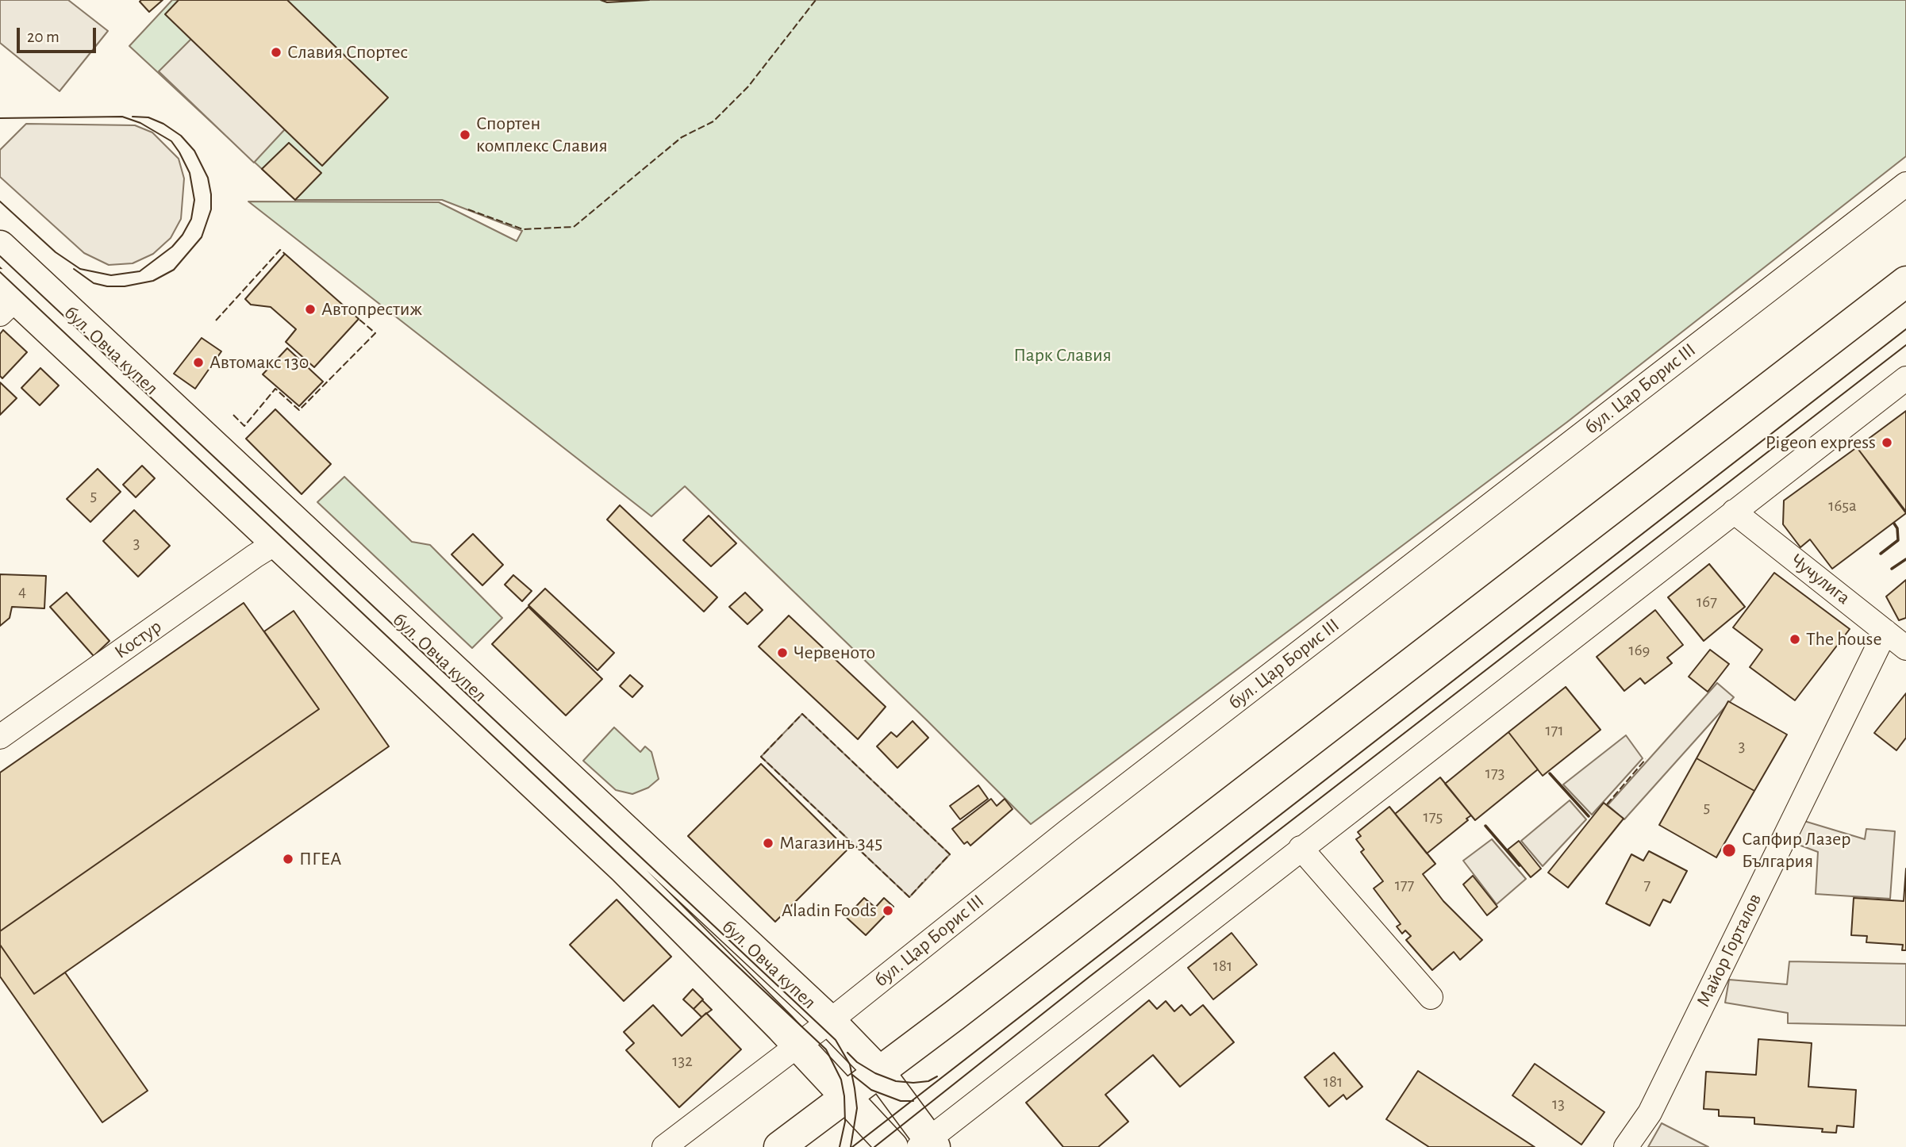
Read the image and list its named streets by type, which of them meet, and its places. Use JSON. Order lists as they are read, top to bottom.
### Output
{
  "streets": {
    "main road": ["бул. Овча купел"],
    "street": [
      "бул. Цар Борис III",
      "Чучулига",
      "Костур",
      "Майор Горталов"
    ]
  },
  "crossings": [
    ["бул. Овча купел", "бул. Цар Борис III"],
    ["бул. Овча купел", "Костур"],
    ["Чучулига", "Майор Горталов"]
  ],
  "parks": ["Парк Славия"],
  "places": [
    "Славия Спортес",
    "Спортен комплекс Славия",
    "Автопрестиж",
    "Автомакс 130",
    "Pigeon express",
    "The house",
    "Червеното",
    "Магазинъ 345",
    "Сапфир Лазер България",
    "ПГЕА",
    "Aladin Foods"
  ],
  "house_numbers": [
    "5",
    "165a",
    "3",
    "4",
    "167",
    "169",
    "171",
    "3",
    "173",
    "5",
    "175",
    "177",
    "7",
    "181",
    "132",
    "181",
    "13"
  ],
  "scale_bar": "20 m"
}
